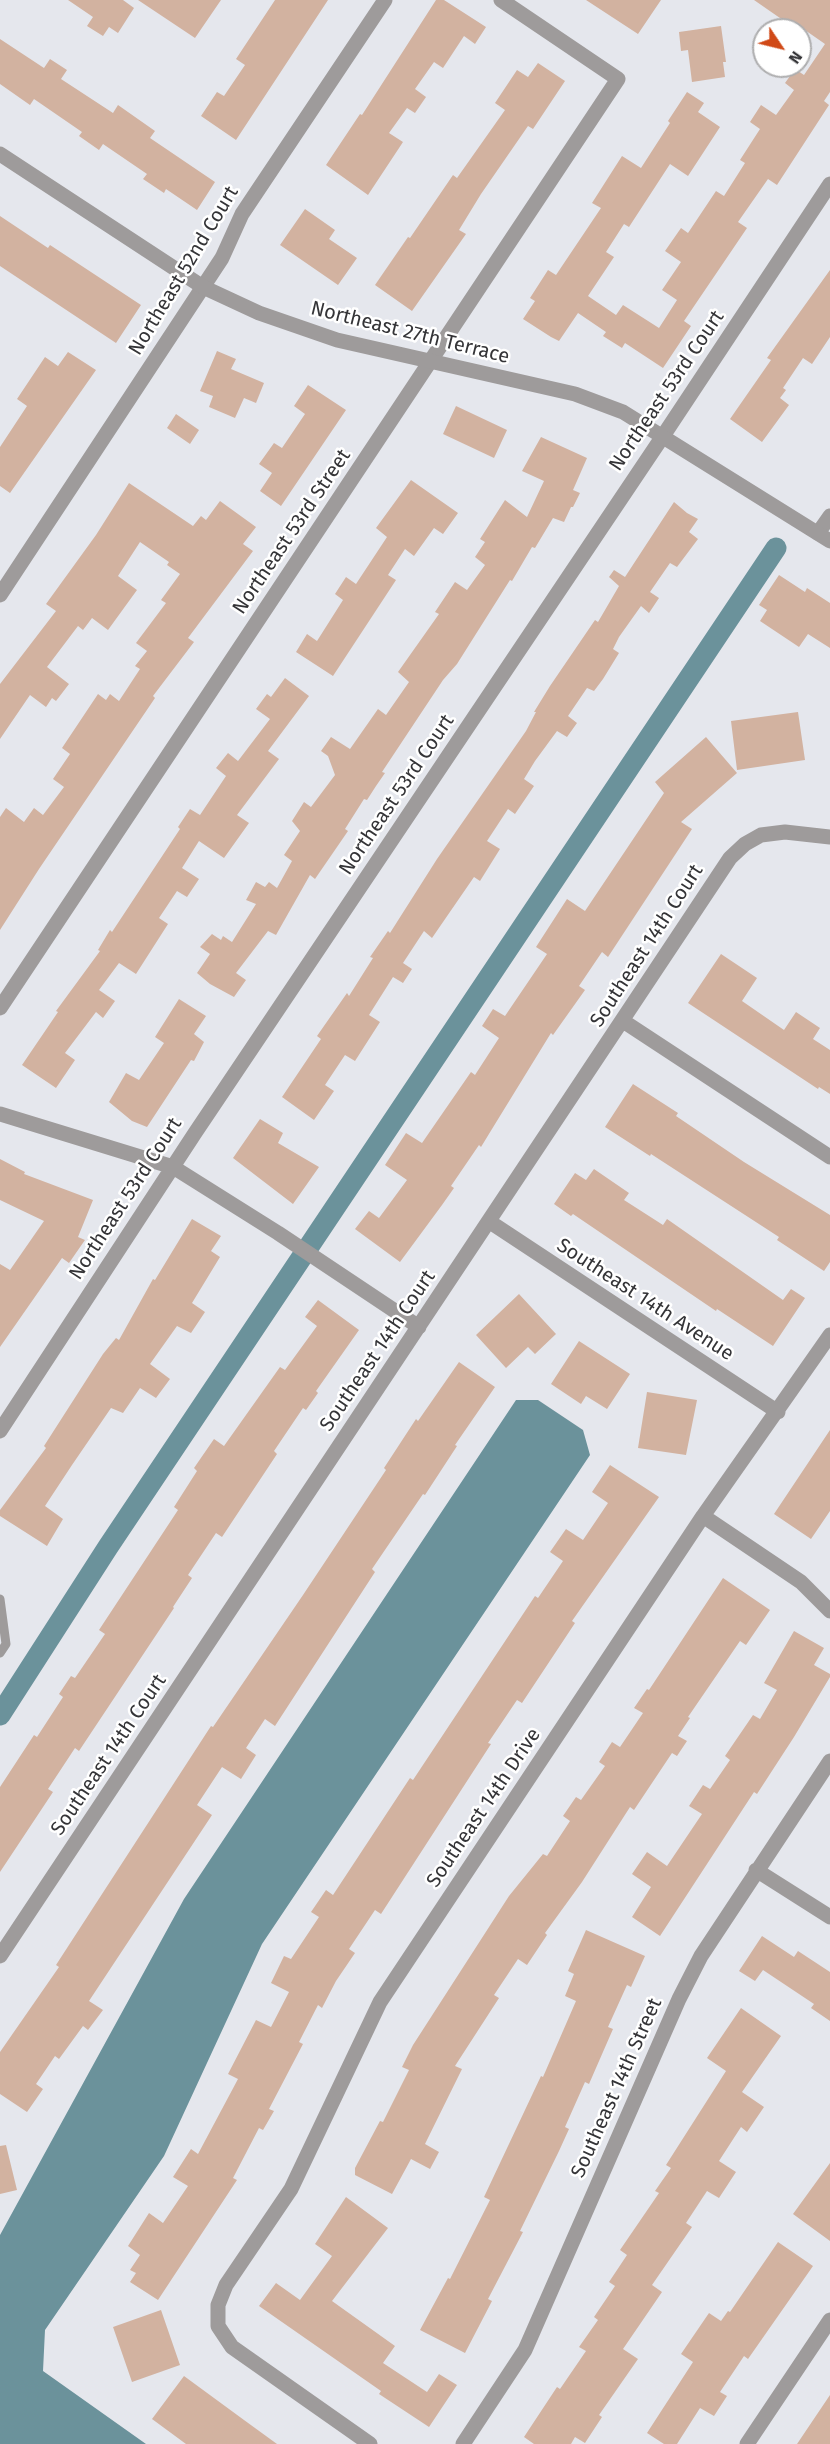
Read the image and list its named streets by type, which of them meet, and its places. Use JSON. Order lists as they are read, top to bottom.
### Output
{
  "streets": {
    "street": [
      "Northeast 52nd Court",
      "Northeast 27th Terrace",
      "Northeast 53rd Court",
      "Northeast 53rd Street",
      "Southeast 14th Court",
      "Southeast 14th Avenue",
      "Southeast 14th Drive",
      "Southeast 14th Street"
    ]
  },
  "crossings": [
    ["Northeast 52nd Court", "Northeast 27th Terrace"],
    ["Northeast 27th Terrace", "Northeast 53rd Court"],
    ["Northeast 27th Terrace", "Northeast 53rd Street"],
    ["Southeast 14th Court", "Southeast 14th Avenue"],
    ["Southeast 14th Avenue", "Southeast 14th Drive"]
  ],
  "north": "bottom right"
}
